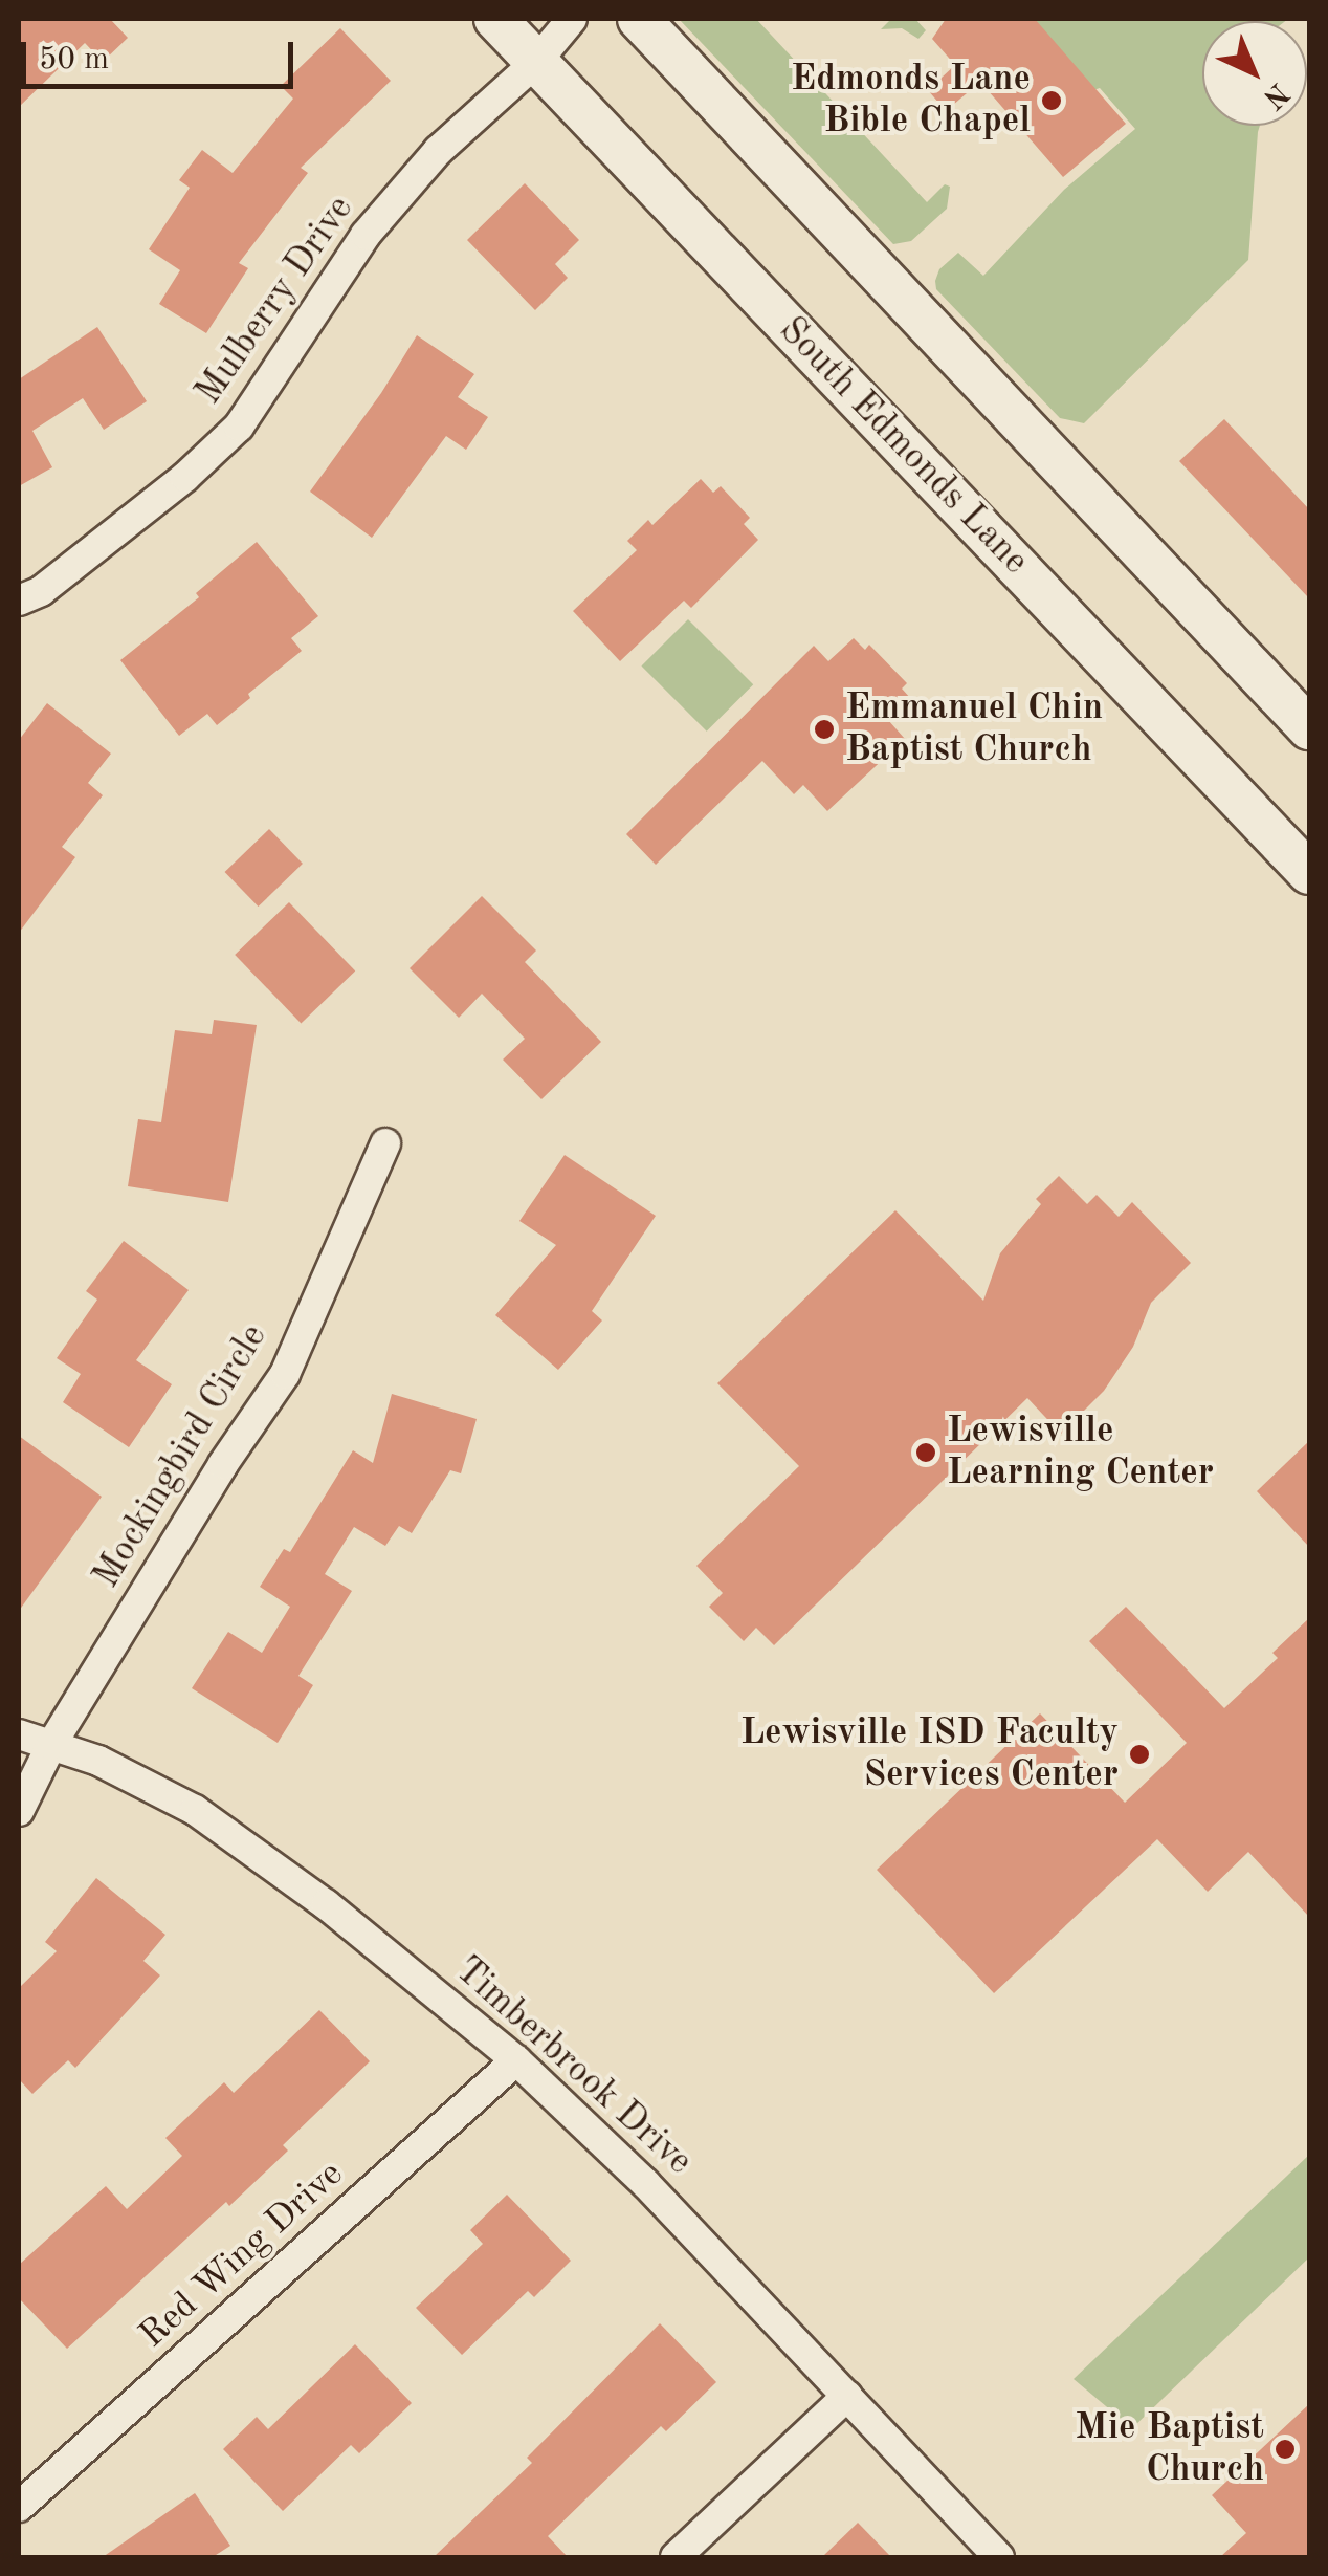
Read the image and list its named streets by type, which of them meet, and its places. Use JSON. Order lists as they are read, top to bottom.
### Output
{
  "streets": {
    "main road": ["South Edmonds Lane"],
    "street": [
      "Mulberry Drive",
      "Mockingbird Circle",
      "Timberbrook Drive",
      "Red Wing Drive"
    ]
  },
  "crossings": [
    ["Mulberry Drive", "South Edmonds Lane"],
    ["Mockingbird Circle", "Timberbrook Drive"],
    ["Timberbrook Drive", "Red Wing Drive"]
  ],
  "places": [
    "Edmonds Lane Bible Chapel",
    "Emmanuel Chin Baptist Church",
    "Lewisville Learning Center",
    "Lewisville ISD Faculty Services Center",
    "Mie Baptist Church"
  ],
  "scale_bar": "50 m",
  "north": "bottom right"
}
